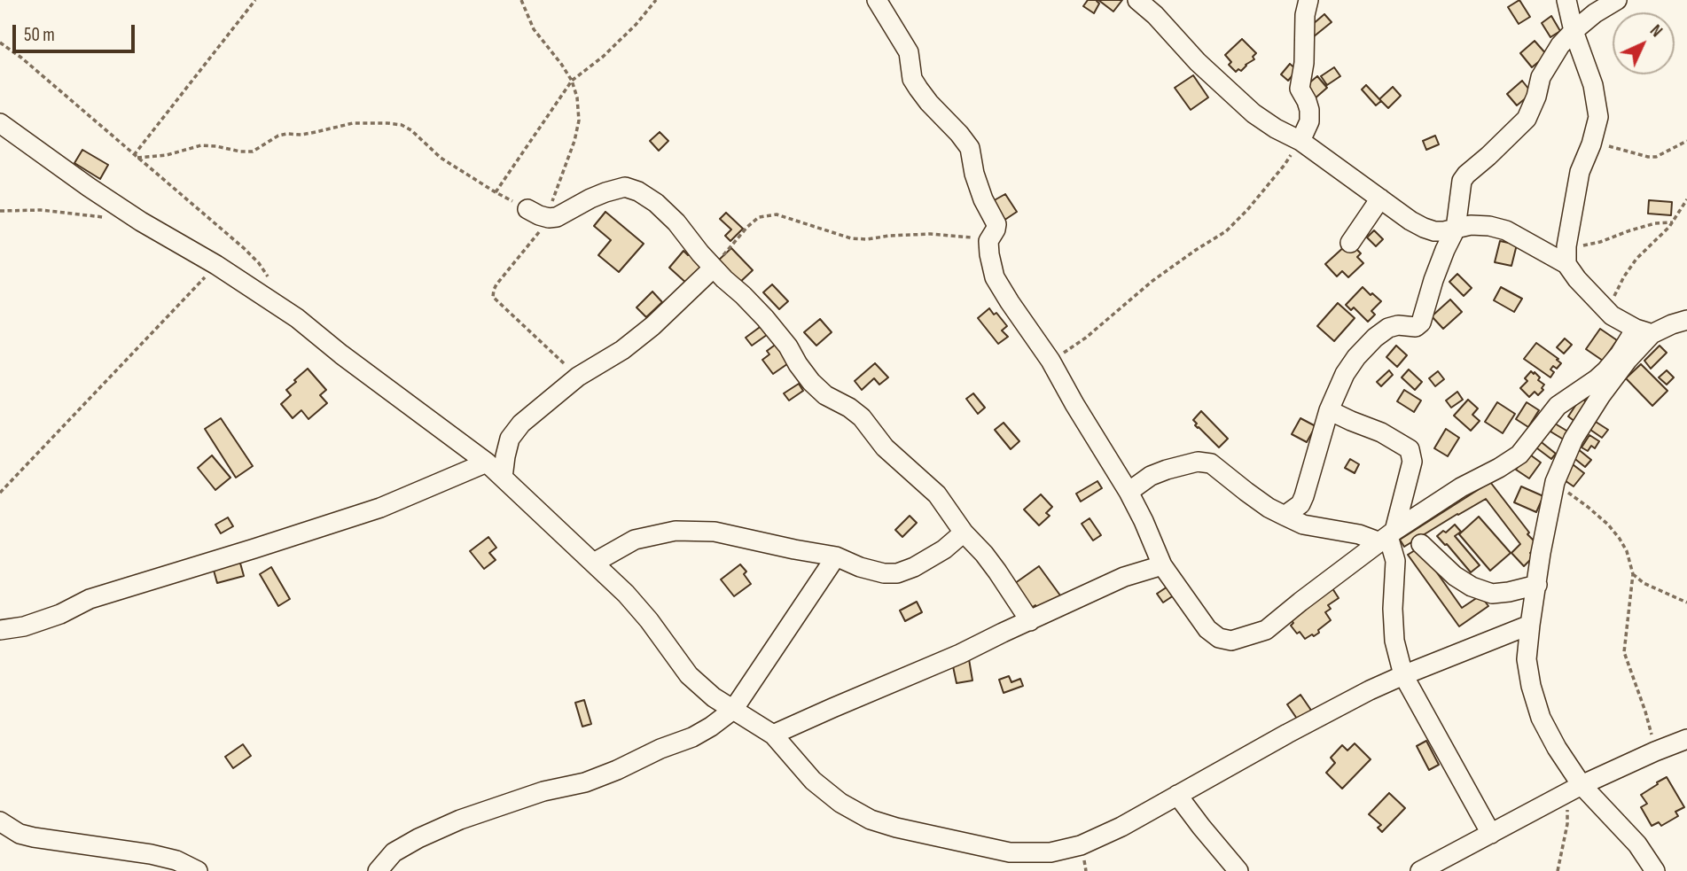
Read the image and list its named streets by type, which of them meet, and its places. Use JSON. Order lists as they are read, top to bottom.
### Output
{
  "scale_bar": "50 m",
  "north": "top right"
}
